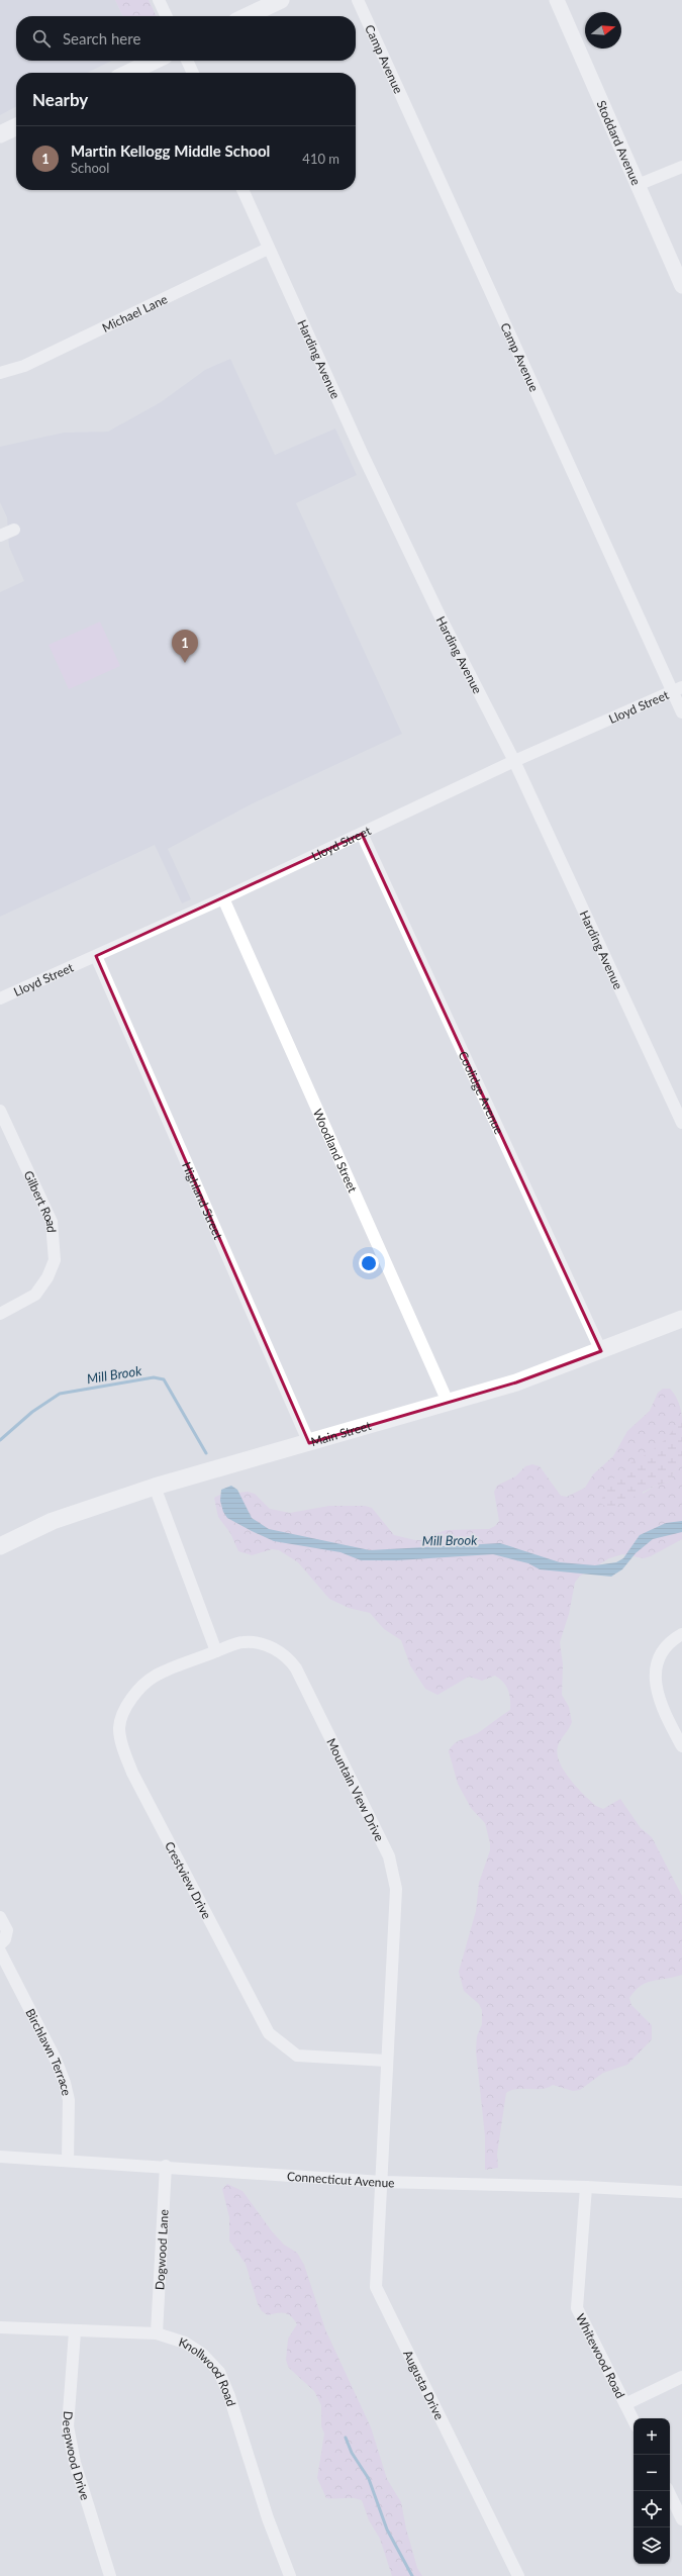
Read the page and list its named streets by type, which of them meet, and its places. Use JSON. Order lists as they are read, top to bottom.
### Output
{
  "streets": {
    "main road": ["Main Street"],
    "street": [
      "Camp Avenue",
      "Stoddard Avenue",
      "Michael Lane",
      "Harding Avenue",
      "Lloyd Street",
      "Coolidge Avenue",
      "Woodland Street",
      "Highland Street",
      "Gilbert Road",
      "Mountain View Drive",
      "Crestview Drive",
      "Birchlawn Terrace",
      "Connecticut Avenue",
      "Dogwood Lane",
      "Whitewood Road",
      "Knollwood Road",
      "Augusta Drive",
      "Deepwood Drive"
    ]
  },
  "crossings": [
    ["Camp Avenue", "Lloyd Street"],
    ["Michael Lane", "Harding Avenue"],
    ["Harding Avenue", "Lloyd Street"],
    ["Lloyd Street", "Coolidge Avenue"],
    ["Lloyd Street", "Woodland Street"],
    ["Lloyd Street", "Highland Street"],
    ["Coolidge Avenue", "Main Street"],
    ["Woodland Street", "Main Street"],
    ["Highland Street", "Main Street"],
    ["Mountain View Drive", "Crestview Drive"],
    ["Mountain View Drive", "Connecticut Avenue"],
    ["Mountain View Drive", "Augusta Drive"],
    ["Birchlawn Terrace", "Connecticut Avenue"],
    ["Connecticut Avenue", "Dogwood Lane"],
    ["Connecticut Avenue", "Whitewood Road"],
    ["Connecticut Avenue", "Augusta Drive"],
    ["Dogwood Lane", "Knollwood Road"],
    ["Knollwood Road", "Deepwood Drive"]
  ],
  "water": ["Mill Brook"],
  "north": "right",
  "page": {
    "search": "Search here",
    "heading": "Nearby",
    "list": [
      {
        "mark": "1",
        "name": "Martin Kellogg Middle School",
        "note": "School",
        "value": "410 m"
      }
    ],
    "pins": "1",
    "map_buttons": ["+", "−"]
  }
}
